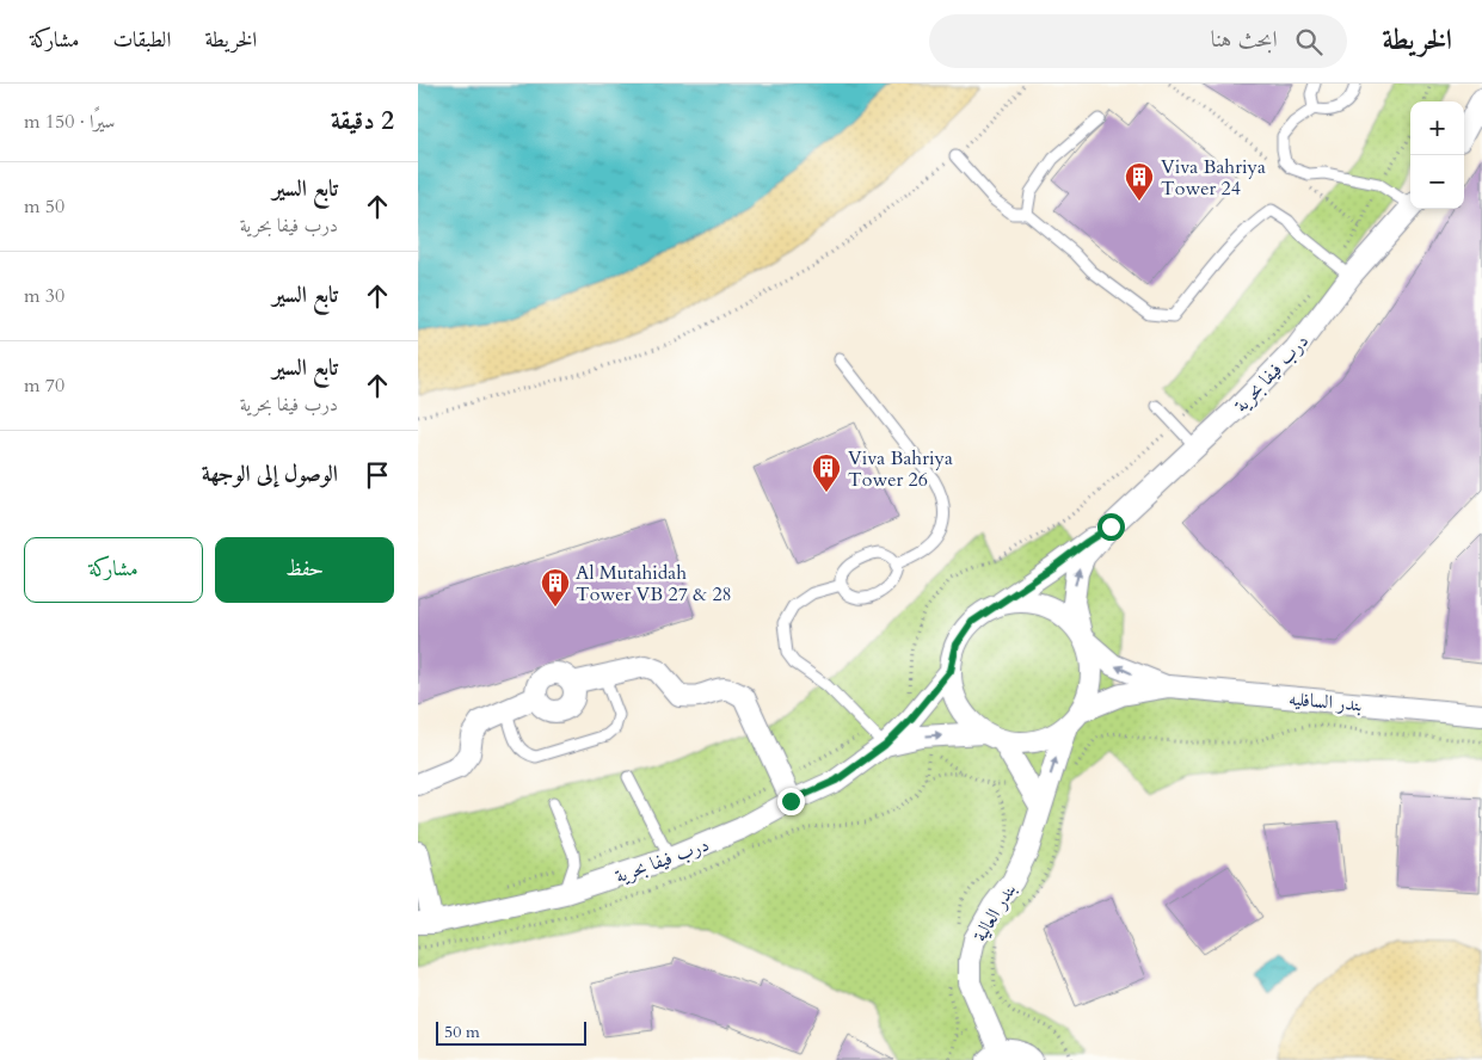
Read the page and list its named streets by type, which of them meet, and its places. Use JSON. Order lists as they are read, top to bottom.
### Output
{
  "streets": {
    "street": ["درب فيفا بحرية", "بندر السافليه", "بندر العالية"]
  },
  "crossings": [
    ["درب فيفا بحرية", "بندر السافليه"],
    ["درب فيفا بحرية", "بندر العالية"],
    ["بندر السافليه", "بندر العالية"]
  ],
  "places": {
    "building": ["Viva Bahriya Tower 24", "Viva Bahriya Tower 26", "Al Mutahidah Tower VB 27 & 28"]
  },
  "scale_bar": "50 m",
  "page": {
    "header": "الخريطة",
    "search": "ابحث هنا",
    "nav": ["الخريطة", "الطبقات", "مشاركة"],
    "heading": ["2 دقيقة", "سيرًا · 150 m"],
    "map_buttons": ["+", "−"],
    "list": [
      ["تابع السير", "درب فيفا بحرية", "50 m"],
      ["تابع السير", "30 m"],
      ["تابع السير", "درب فيفا بحرية", "70 m"],
      "الوصول إلى الوجهة"
    ],
    "buttons": ["حفظ", "مشاركة"],
    "scale": "50 m"
  }
}
